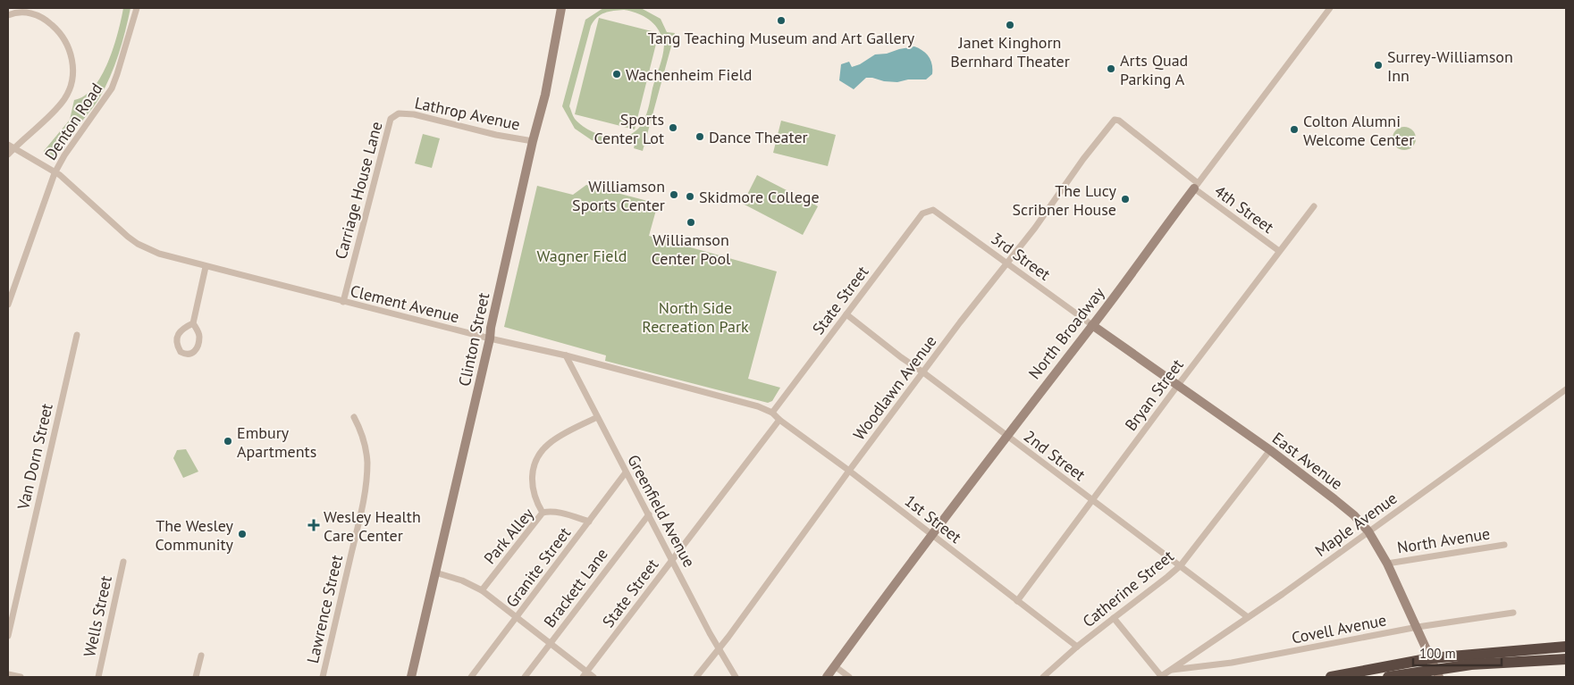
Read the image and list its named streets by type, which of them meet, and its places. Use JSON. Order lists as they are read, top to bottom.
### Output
{
  "streets": {
    "street": [
      "Lathrop Avenue",
      "Denton Road",
      "Carriage House Lane",
      "4th Street",
      "3rd Street",
      "State Street",
      "Clement Avenue",
      "North Broadway",
      "Clinton Street",
      "Woodlawn Avenue",
      "Bryan Street",
      "2nd Street",
      "Van Dorn Street",
      "East Avenue",
      "Greenfield Avenue",
      "1st Street",
      "Maple Avenue",
      "Park Alley",
      "North Avenue",
      "Granite Street",
      "Brackett Lane",
      "Catherine Street",
      "Lawrence Street",
      "Wells Street",
      "Covell Avenue"
    ]
  },
  "crossings": [
    ["Lathrop Avenue", "Carriage House Lane"],
    ["Lathrop Avenue", "Clinton Street"],
    ["Denton Road", "Clement Avenue"],
    ["Carriage House Lane", "Clement Avenue"],
    ["4th Street", "North Broadway"],
    ["4th Street", "Woodlawn Avenue"],
    ["4th Street", "Bryan Street"],
    ["3rd Street", "State Street"],
    ["3rd Street", "North Broadway"],
    ["3rd Street", "Woodlawn Avenue"],
    ["3rd Street", "East Avenue"],
    ["State Street", "Clement Avenue"],
    ["State Street", "2nd Street"],
    ["State Street", "Greenfield Avenue"],
    ["State Street", "1st Street"],
    ["Clement Avenue", "Clinton Street"],
    ["Clement Avenue", "Greenfield Avenue"],
    ["Clement Avenue", "1st Street"],
    ["North Broadway", "2nd Street"],
    ["North Broadway", "East Avenue"],
    ["North Broadway", "1st Street"],
    ["Woodlawn Avenue", "2nd Street"],
    ["Woodlawn Avenue", "Greenfield Avenue"],
    ["Woodlawn Avenue", "1st Street"],
    ["Bryan Street", "2nd Street"],
    ["Bryan Street", "East Avenue"],
    ["Bryan Street", "1st Street"],
    ["2nd Street", "Maple Avenue"],
    ["2nd Street", "Catherine Street"],
    ["East Avenue", "Maple Avenue"],
    ["East Avenue", "North Avenue"],
    ["East Avenue", "Catherine Street"],
    ["East Avenue", "Covell Avenue"],
    ["Greenfield Avenue", "Park Alley"],
    ["Greenfield Avenue", "Granite Street"],
    ["Greenfield Avenue", "Brackett Lane"],
    ["1st Street", "Catherine Street"],
    ["Maple Avenue", "Covell Avenue"],
    ["Park Alley", "Granite Street"]
  ],
  "parks": ["Wagner Field", "North Side Recreation Park"],
  "places": {
    "other": [
      "Tang Teaching Museum and Art Gallery",
      "Janet Kinghorn Bernhard Theater",
      "Surrey-Williamson Inn",
      "Arts Quad Parking A",
      "Wachenheim Field",
      "Sports Center Lot",
      "Colton Alumni Welcome Center",
      "Dance Theater",
      "Williamson Sports Center",
      "Skidmore College",
      "The Lucy Scribner House",
      "Williamson Center Pool",
      "Embury Apartments",
      "The Wesley Community"
    ],
    "health": ["Wesley Health Care Center"]
  },
  "scale_bar": "100 m"
}
